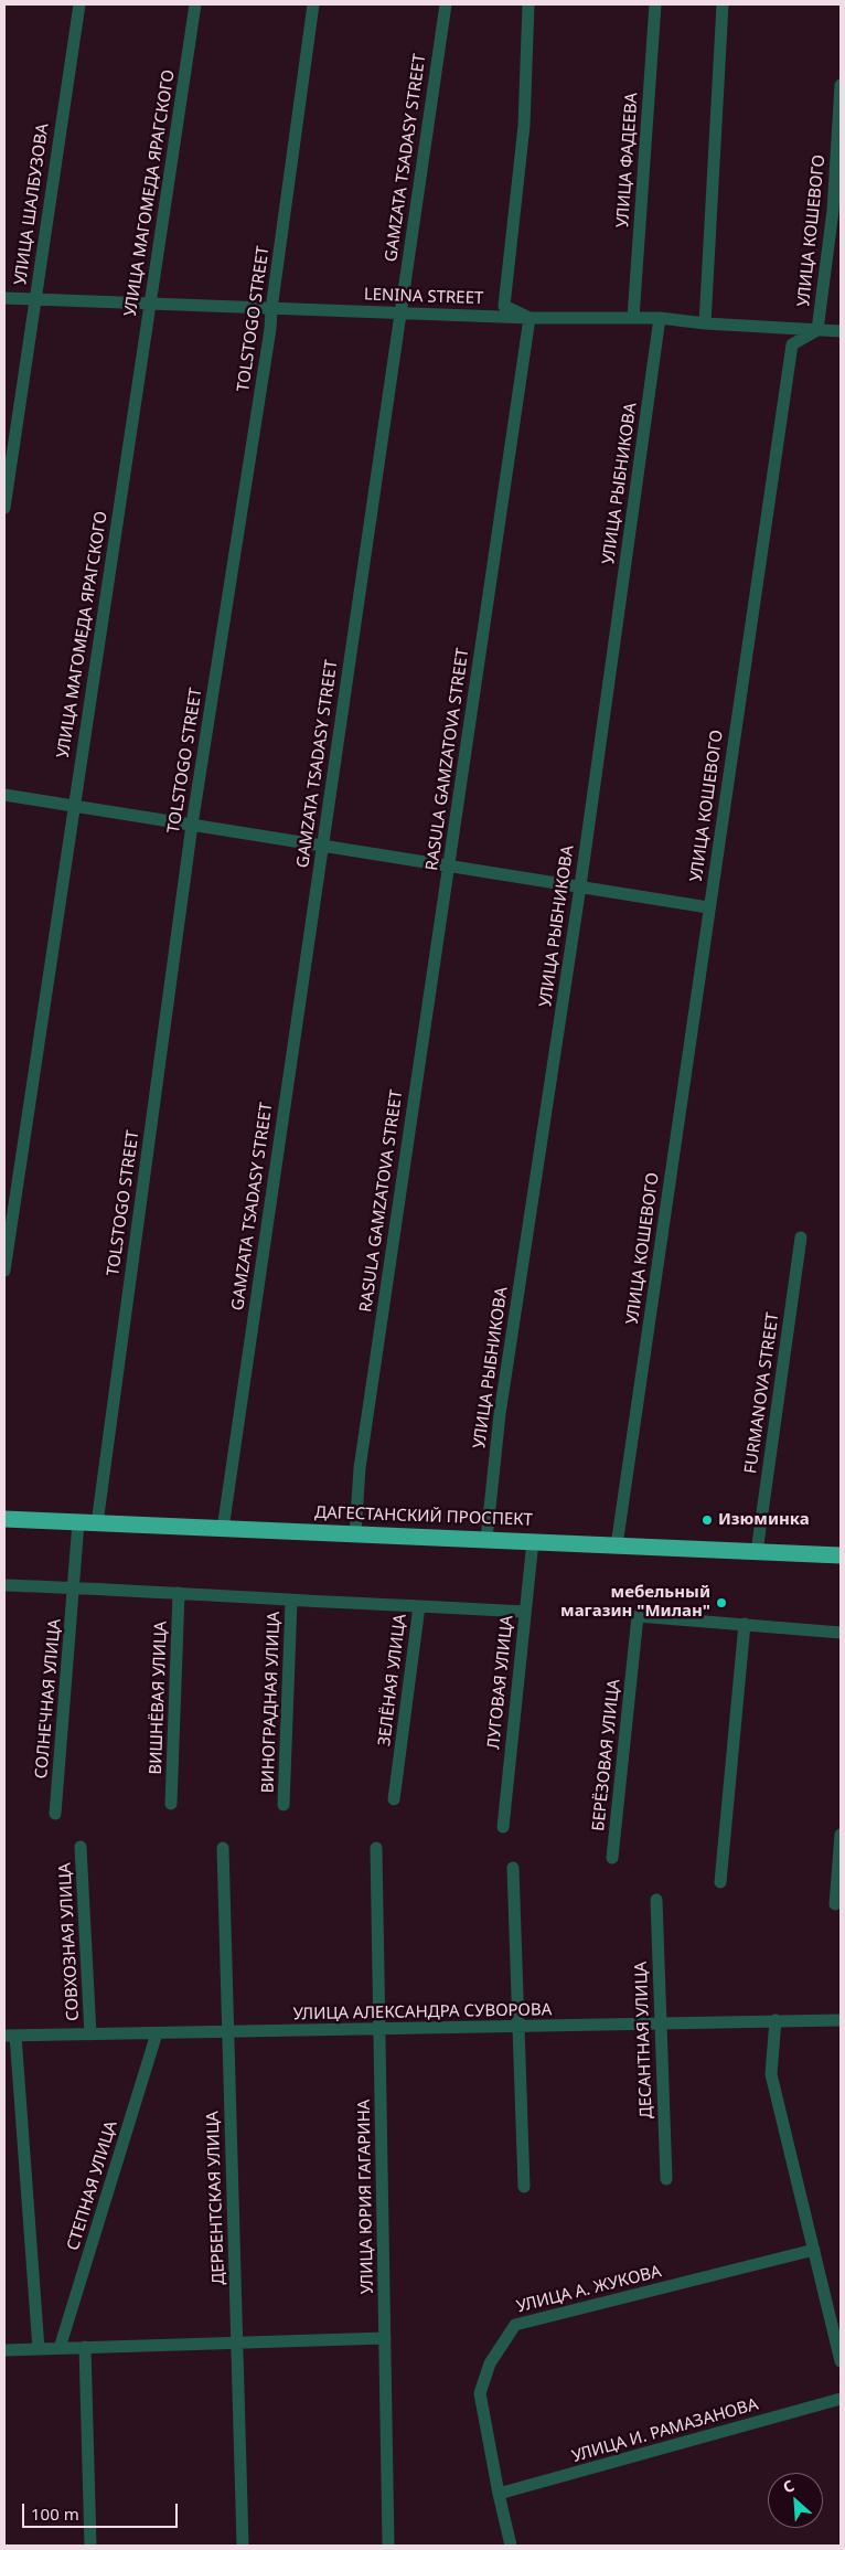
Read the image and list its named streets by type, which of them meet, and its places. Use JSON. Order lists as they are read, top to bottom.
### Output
{
  "streets": {
    "highway": ["ДАГЕСТАНСКИЙ ПРОСПЕКТ"],
    "street": [
      "GAMZATA TSADASY STREET",
      "УЛИЦА ФАДЕЕВА",
      "УЛИЦА МАГОМЕДА ЯРАГСКОГО",
      "УЛИЦА ШАЛБУЗОВА",
      "УЛИЦА КОШЕВОГО",
      "LENINA STREET",
      "TOLSTOGO STREET",
      "УЛИЦА РЫБНИКОВА",
      "RASULA GAMZATOVA STREET",
      "FURMANOVA STREET",
      "ЗЕЛЁНАЯ УЛИЦА",
      "ЛУГОВАЯ УЛИЦА",
      "ВИШНЁВАЯ УЛИЦА",
      "СОЛНЕЧНАЯ УЛИЦА",
      "ВИНОГРАДНАЯ УЛИЦА",
      "БЕРЁЗОВАЯ УЛИЦА",
      "СОВХОЗНАЯ УЛИЦА",
      "УЛИЦА АЛЕКСАНДРА СУВОРОВА",
      "ДЕСАНТНАЯ УЛИЦА",
      "СТЕПНАЯ УЛИЦА",
      "УЛИЦА ЮРИЯ ГАГАРИНА",
      "ДЕРБЕНТСКАЯ УЛИЦА",
      "УЛИЦА А. ЖУКОВА",
      "УЛИЦА И. РАМАЗАНОВА"
    ]
  },
  "crossings": [
    ["GAMZATA TSADASY STREET", "LENINA STREET"],
    ["GAMZATA TSADASY STREET", "ДАГЕСТАНСКИЙ ПРОСПЕКТ"],
    ["УЛИЦА ФАДЕЕВА", "LENINA STREET"],
    ["УЛИЦА МАГОМЕДА ЯРАГСКОГО", "LENINA STREET"],
    ["УЛИЦА ШАЛБУЗОВА", "LENINA STREET"],
    ["УЛИЦА КОШЕВОГО", "LENINA STREET"],
    ["УЛИЦА КОШЕВОГО", "ДАГЕСТАНСКИЙ ПРОСПЕКТ"],
    ["LENINA STREET", "TOLSTOGO STREET"],
    ["LENINA STREET", "УЛИЦА РЫБНИКОВА"],
    ["LENINA STREET", "RASULA GAMZATOVA STREET"],
    ["TOLSTOGO STREET", "ДАГЕСТАНСКИЙ ПРОСПЕКТ"],
    ["УЛИЦА РЫБНИКОВА", "ДАГЕСТАНСКИЙ ПРОСПЕКТ"],
    ["RASULA GAMZATOVA STREET", "ДАГЕСТАНСКИЙ ПРОСПЕКТ"],
    ["FURMANOVA STREET", "ДАГЕСТАНСКИЙ ПРОСПЕКТ"],
    ["ДАГЕСТАНСКИЙ ПРОСПЕКТ", "ЛУГОВАЯ УЛИЦА"],
    ["ДАГЕСТАНСКИЙ ПРОСПЕКТ", "СОЛНЕЧНАЯ УЛИЦА"],
    ["ЗЕЛЁНАЯ УЛИЦА", "ЛУГОВАЯ УЛИЦА"],
    ["СОВХОЗНАЯ УЛИЦА", "УЛИЦА АЛЕКСАНДРА СУВОРОВА"],
    ["УЛИЦА АЛЕКСАНДРА СУВОРОВА", "ДЕСАНТНАЯ УЛИЦА"],
    ["УЛИЦА АЛЕКСАНДРА СУВОРОВА", "СТЕПНАЯ УЛИЦА"],
    ["УЛИЦА АЛЕКСАНДРА СУВОРОВА", "УЛИЦА ЮРИЯ ГАГАРИНА"],
    ["УЛИЦА АЛЕКСАНДРА СУВОРОВА", "ДЕРБЕНТСКАЯ УЛИЦА"],
    ["УЛИЦА А. ЖУКОВА", "УЛИЦА И. РАМАЗАНОВА"]
  ],
  "places": ["Изюминка", "мебельный магазин \"Милан\""],
  "scale_bar": "100 m",
  "north": "top left"
}
